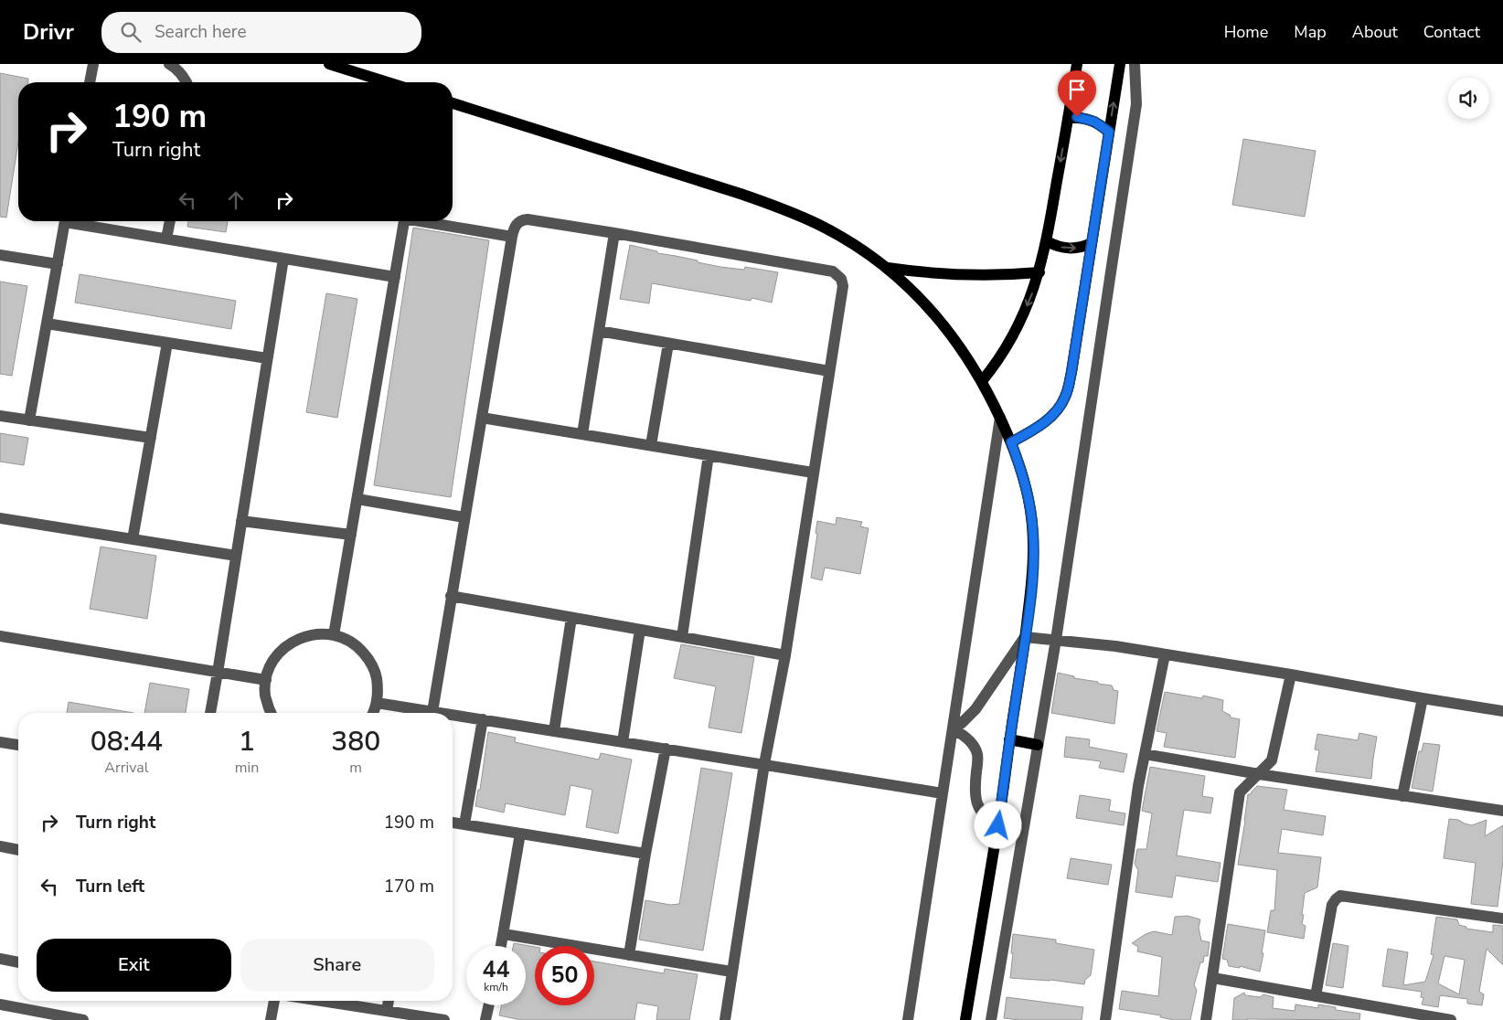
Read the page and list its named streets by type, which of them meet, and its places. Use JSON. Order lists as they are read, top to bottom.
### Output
{
  "page": {
    "header": "Drivr",
    "search": "Search here",
    "nav": [
      "Home",
      "Map",
      "About",
      "Contact"
    ],
    "turn": ["190 m", "Turn right"],
    "eta": [
      "08:44",
      "Arrival",
      "1",
      "min",
      "380",
      "m"
    ],
    "list": [
      {
        "name": "Turn right",
        "value": "190 m"
      },
      {
        "name": "Turn left",
        "value": "170 m"
      }
    ],
    "buttons": ["Exit", "Share"],
    "speed": "44 km/h",
    "limit": "50"
  }
}
